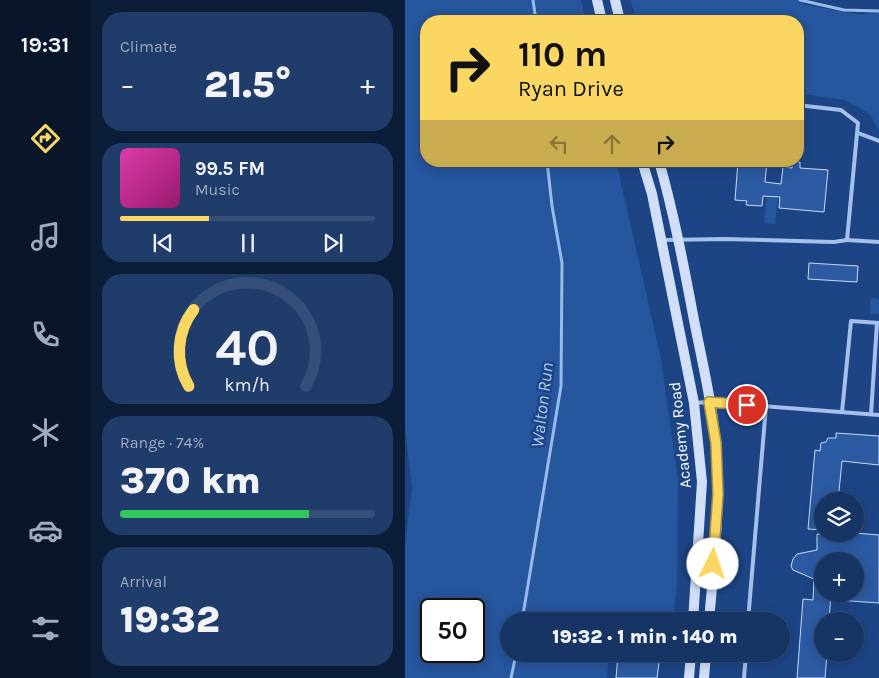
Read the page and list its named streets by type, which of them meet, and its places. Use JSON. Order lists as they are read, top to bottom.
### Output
{
  "streets": {
    "main road": ["Academy Road"]
  },
  "water": ["Walton Run"],
  "page": {
    "tabs": "19:31",
    "tile": [
      "Climate",
      ["Range · 74%", "370 km"],
      ["Arrival", "19:32"]
    ],
    "turn": ["110 m", "Ryan Drive"],
    "heat": ["−", "21.5°", "+"],
    "song": ["99.5 FM", "Music"],
    "map_buttons": ["+", "−"],
    "limit": "50",
    "trip": "19:32 · 1 min · 140 m",
    "gauge": ["40", "km/h"]
  }
}
